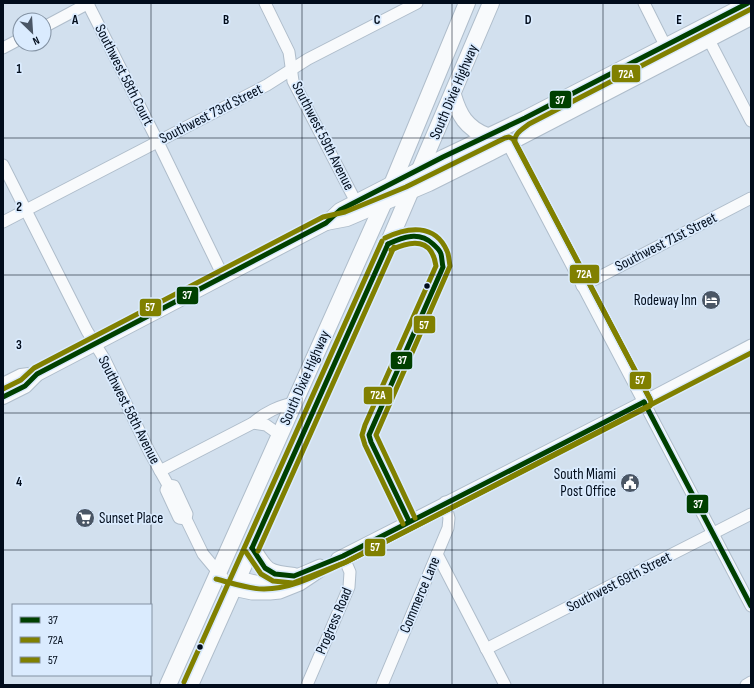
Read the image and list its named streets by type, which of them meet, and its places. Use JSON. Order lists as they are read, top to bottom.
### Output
{
  "streets": {
    "highway": ["South Dixie Highway"],
    "street": [
      "Southwest 58th Court",
      "Southwest 73rd Street",
      "Southwest 59th Avenue",
      "Southwest 71st Street",
      "Southwest 58th Avenue",
      "Southwest 69th Street",
      "Commerce Lane",
      "Progress Road"
    ]
  },
  "crossings": [
    ["Southwest 58th Court", "Southwest 73rd Street"],
    ["South Dixie Highway", "Southwest 58th Avenue"],
    ["Southwest 73rd Street", "Southwest 59th Avenue"],
    ["Southwest 73rd Street", "Southwest 58th Avenue"]
  ],
  "places": {
    "hotel": ["Rodeway Inn"],
    "public building": ["South Miami Post Office"],
    "supermarket": ["Sunset Place"]
  },
  "lines": ["transit line 37", "transit line 72A", "transit line 57"],
  "legend": ["37", "72A", "57"],
  "north": "bottom right",
  "grid": {
    "columns": [
      "A",
      "B",
      "C",
      "D",
      "E"
    ],
    "rows": [
      "1",
      "2",
      "3",
      "4"
    ]
  }
}
